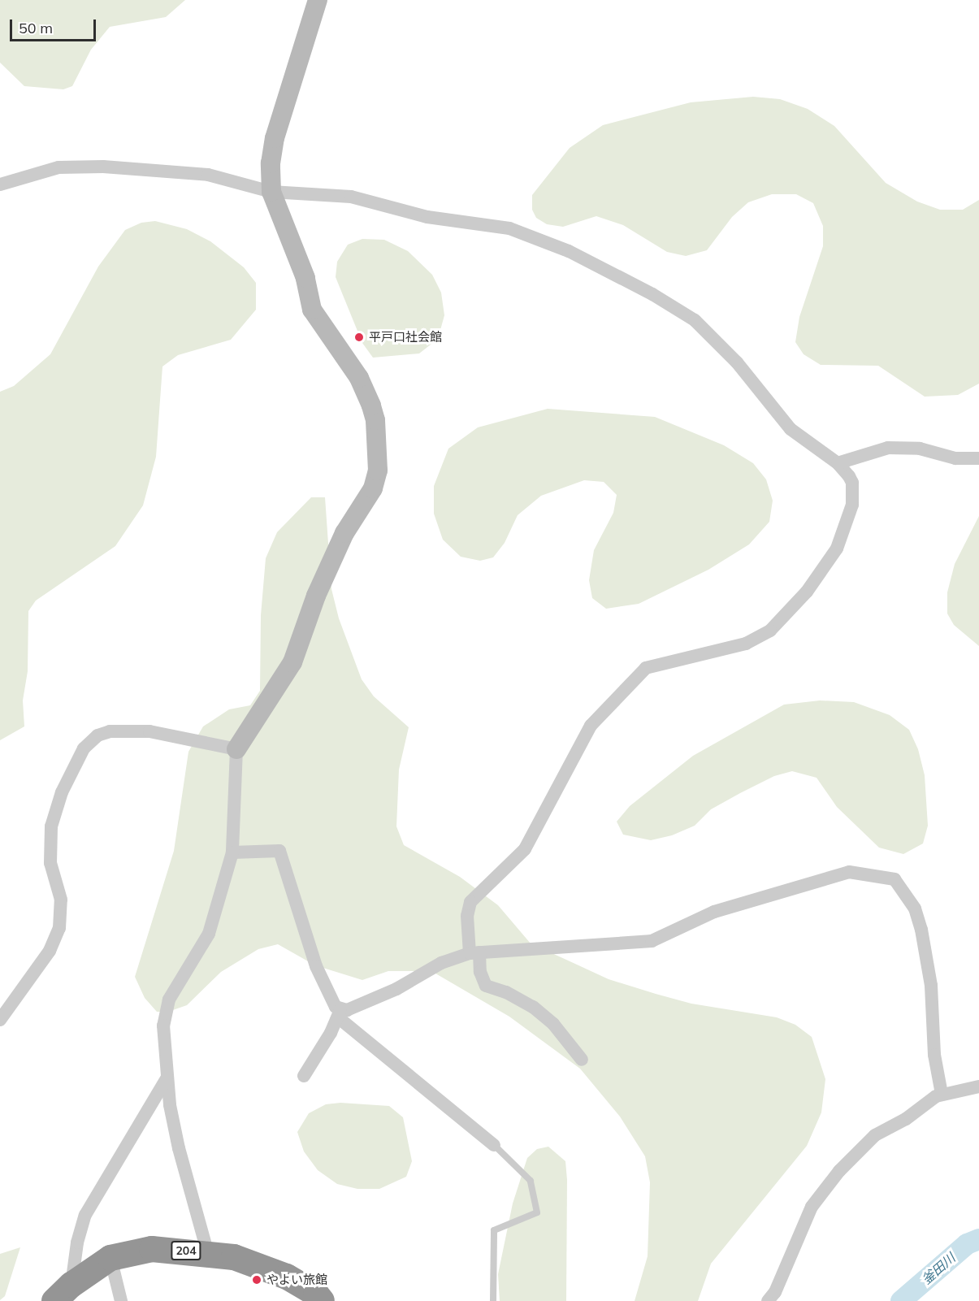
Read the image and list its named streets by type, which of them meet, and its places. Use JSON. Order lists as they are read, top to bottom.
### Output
{
  "streets": {
    "highway": ["204"]
  },
  "water": ["釜田川"],
  "places": ["平戸口社会館", "やよい旅館"],
  "scale_bar": "50 m"
}
